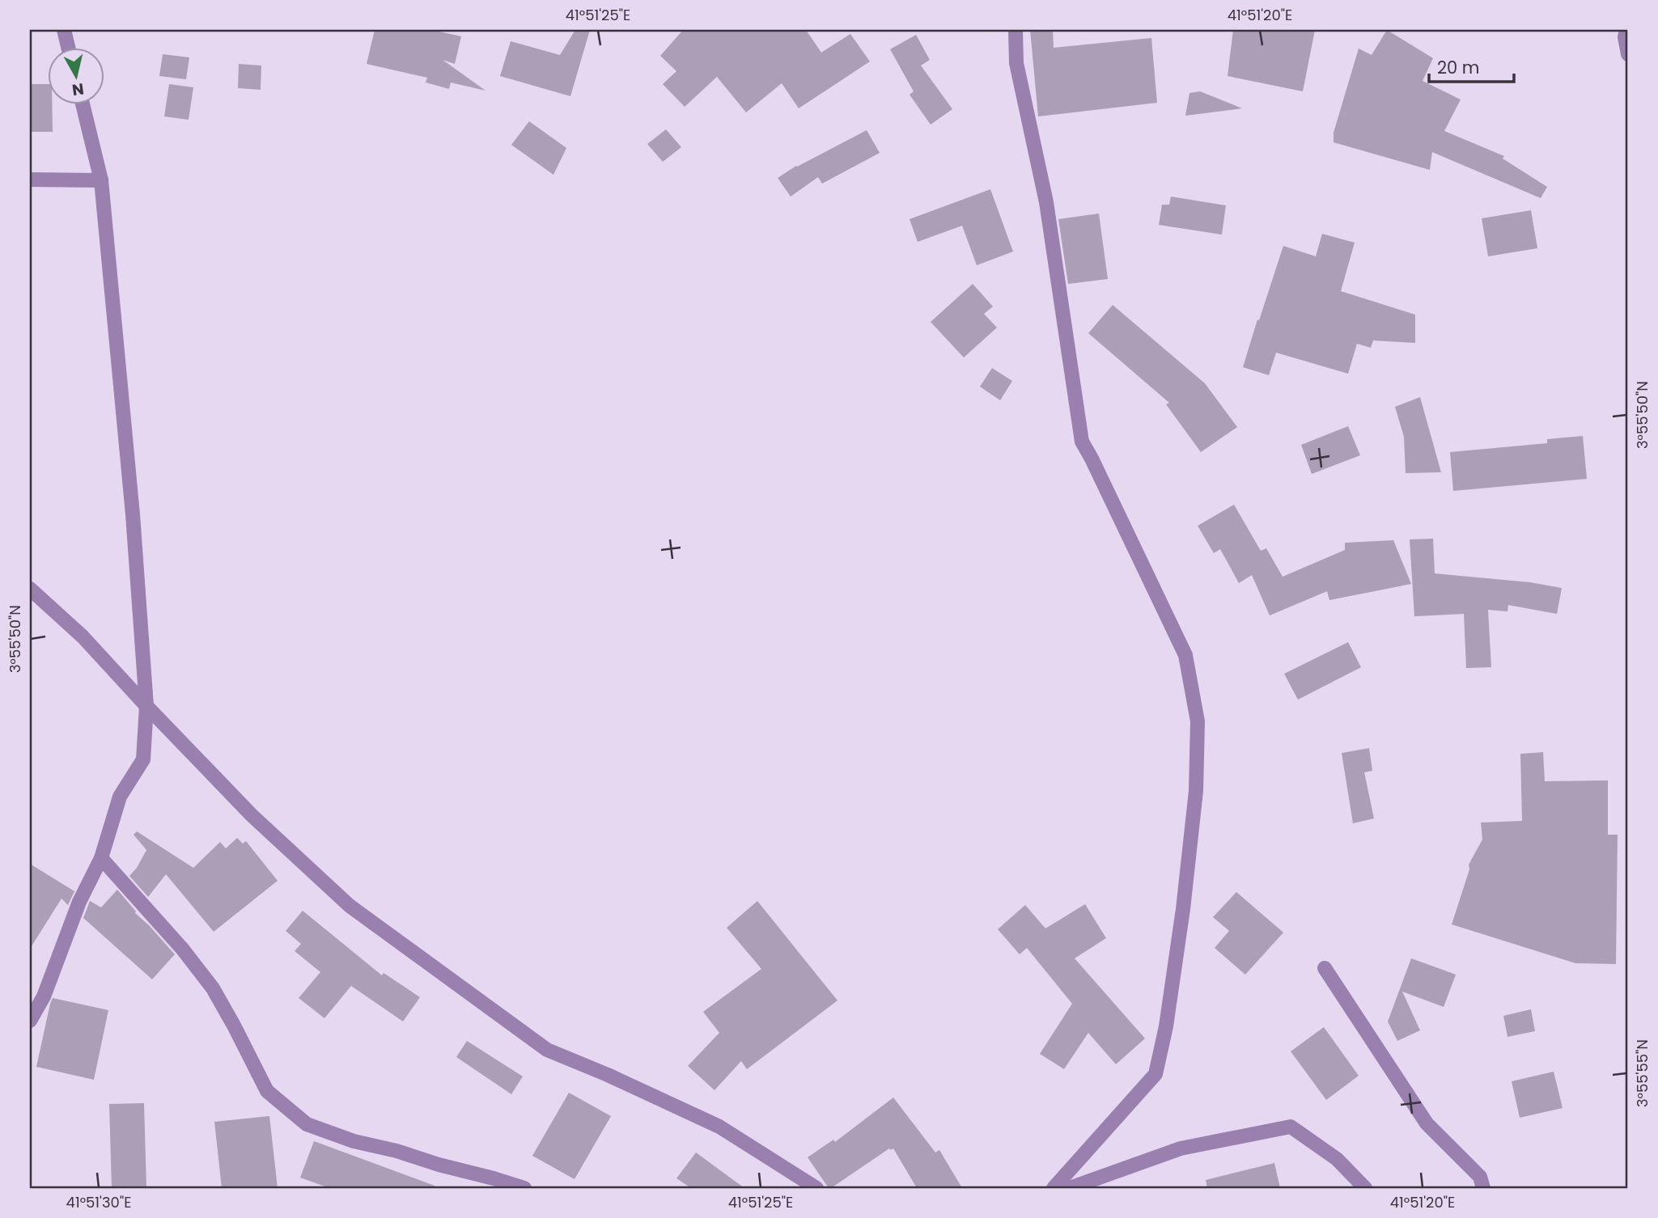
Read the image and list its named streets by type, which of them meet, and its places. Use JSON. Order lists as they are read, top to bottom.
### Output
{
  "scale_bar": "20 m",
  "north": "bottom",
  "coordinates": [
    "41°51'25\"E",
    "41°51'20\"E",
    "3°55'50\"N",
    "3°55'55\"N",
    "41°51'30\"E"
  ]
}
